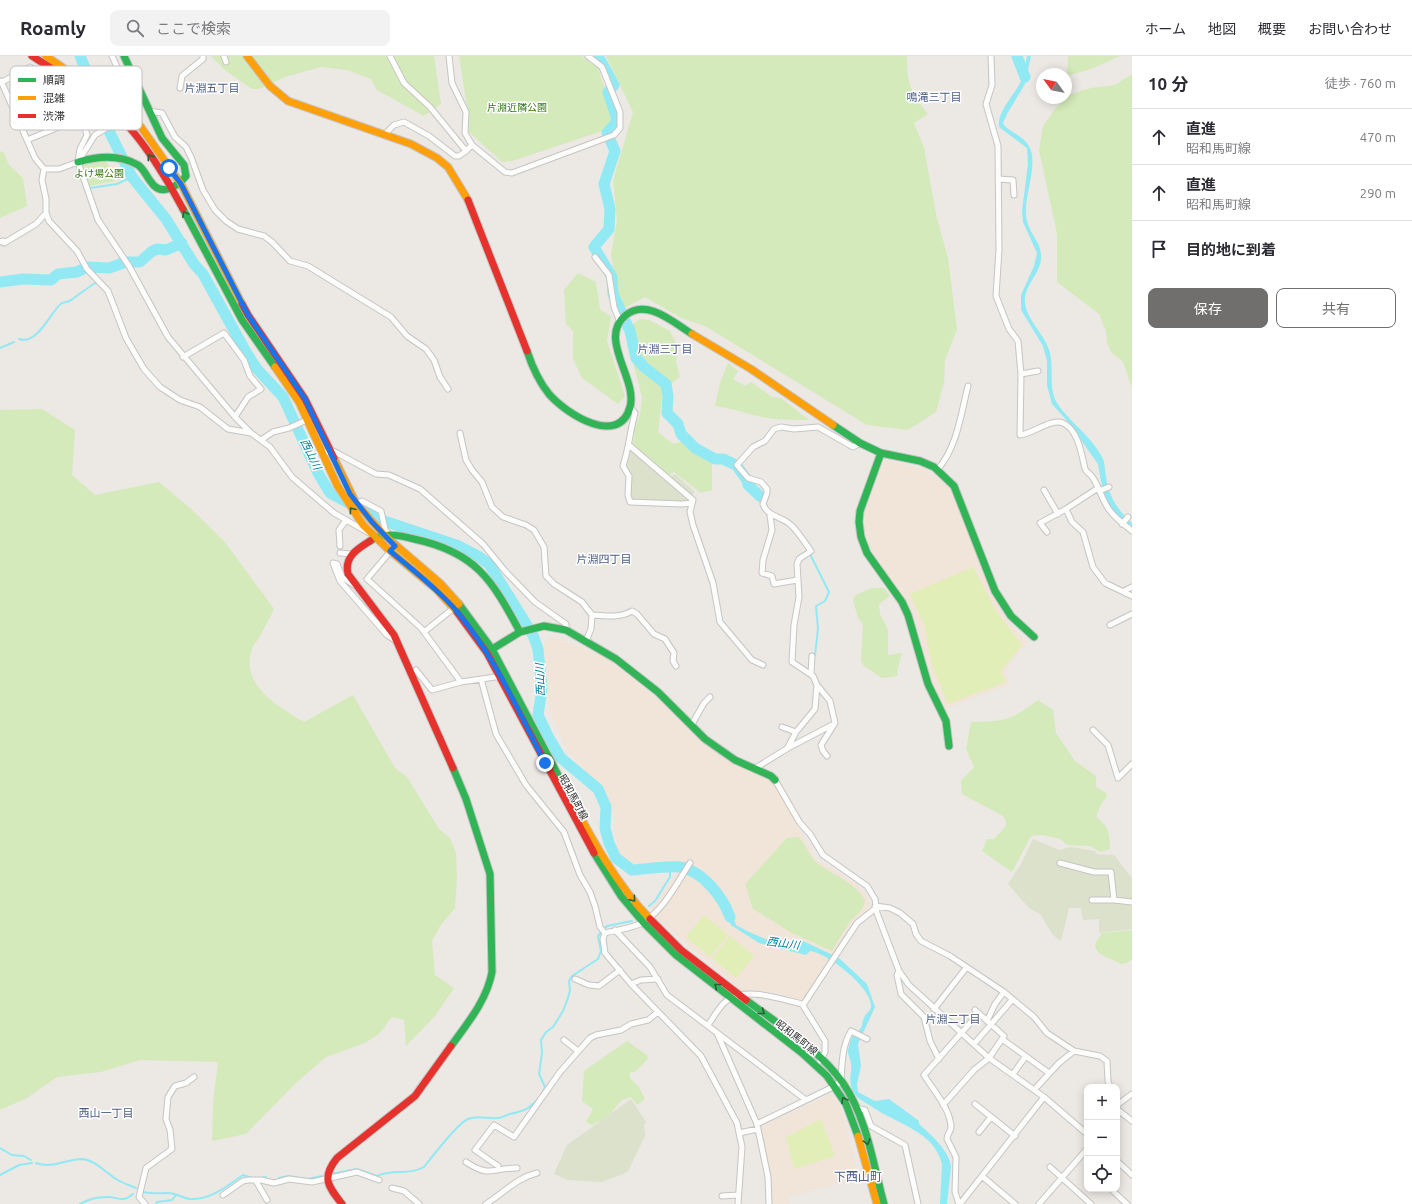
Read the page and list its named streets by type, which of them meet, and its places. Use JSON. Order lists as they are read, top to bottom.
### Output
{
  "streets": {
    "street": ["昭和馬町線"]
  },
  "districts": [
    "片淵五丁目",
    "鳴滝三丁目",
    "片淵三丁目",
    "片淵四丁目",
    "片淵二丁目",
    "西山一丁目",
    "下西山町"
  ],
  "water": ["西山川"],
  "parks": ["片淵近隣公園", "よけ場公園"],
  "legend": ["順調", "混雑", "渋滞"],
  "north": "top left",
  "page": {
    "header": "Roamly",
    "search": "ここで検索",
    "nav": [
      "ホーム",
      "地図",
      "概要",
      "お問い合わせ"
    ],
    "heading": ["10 分", "徒歩 · 760 m"],
    "list": [
      ["直進", "昭和馬町線", "470 m"],
      ["直進", "昭和馬町線", "290 m"],
      "目的地に到着"
    ],
    "buttons": ["保存", "共有"],
    "map_buttons": ["+", "−"]
  }
}
